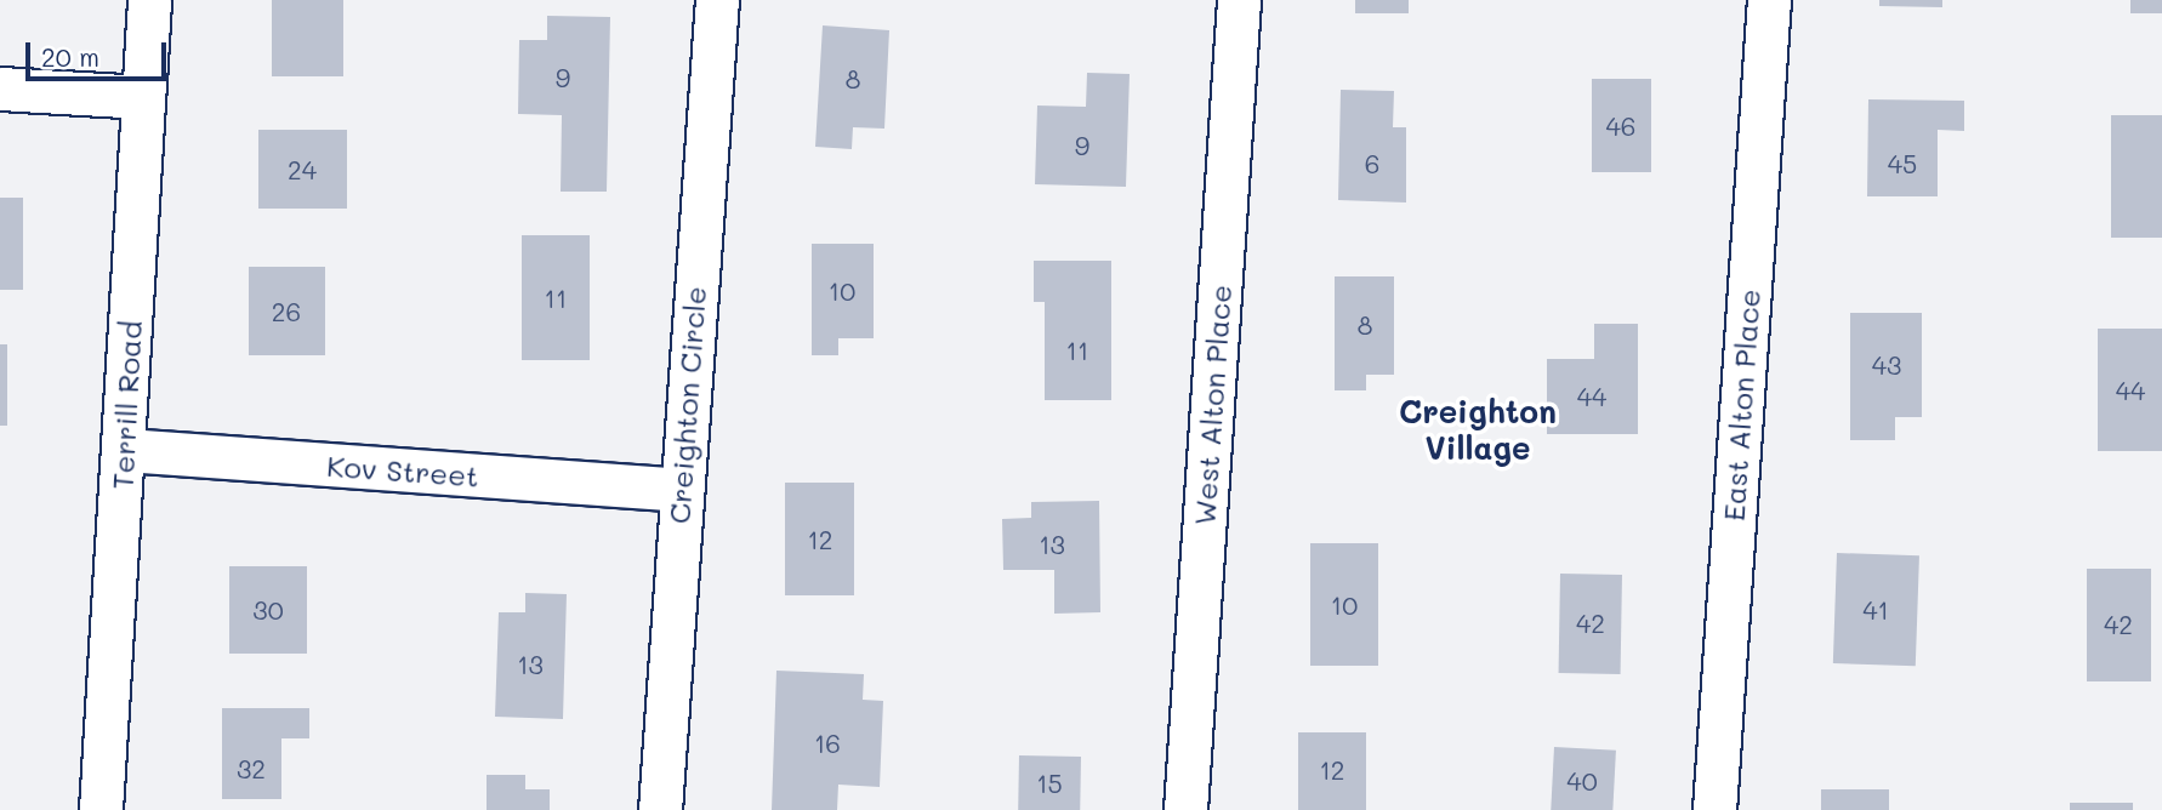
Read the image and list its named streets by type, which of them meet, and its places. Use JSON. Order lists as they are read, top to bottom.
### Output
{
  "streets": {
    "street": [
      "Terrill Road",
      "Creighton Circle",
      "West Alton Place",
      "East Alton Place",
      "Kov Street"
    ]
  },
  "crossings": [
    ["Terrill Road", "Kov Street"],
    ["Creighton Circle", "Kov Street"]
  ],
  "districts": ["Creighton Village"],
  "house_numbers": [
    "9",
    "8",
    "46",
    "9",
    "6",
    "45",
    "24",
    "10",
    "11",
    "26",
    "8",
    "11",
    "43",
    "44",
    "44",
    "12",
    "13",
    "10",
    "30",
    "41",
    "42",
    "42",
    "13",
    "16",
    "32",
    "12",
    "40",
    "15"
  ],
  "scale_bar": "20 m"
}
